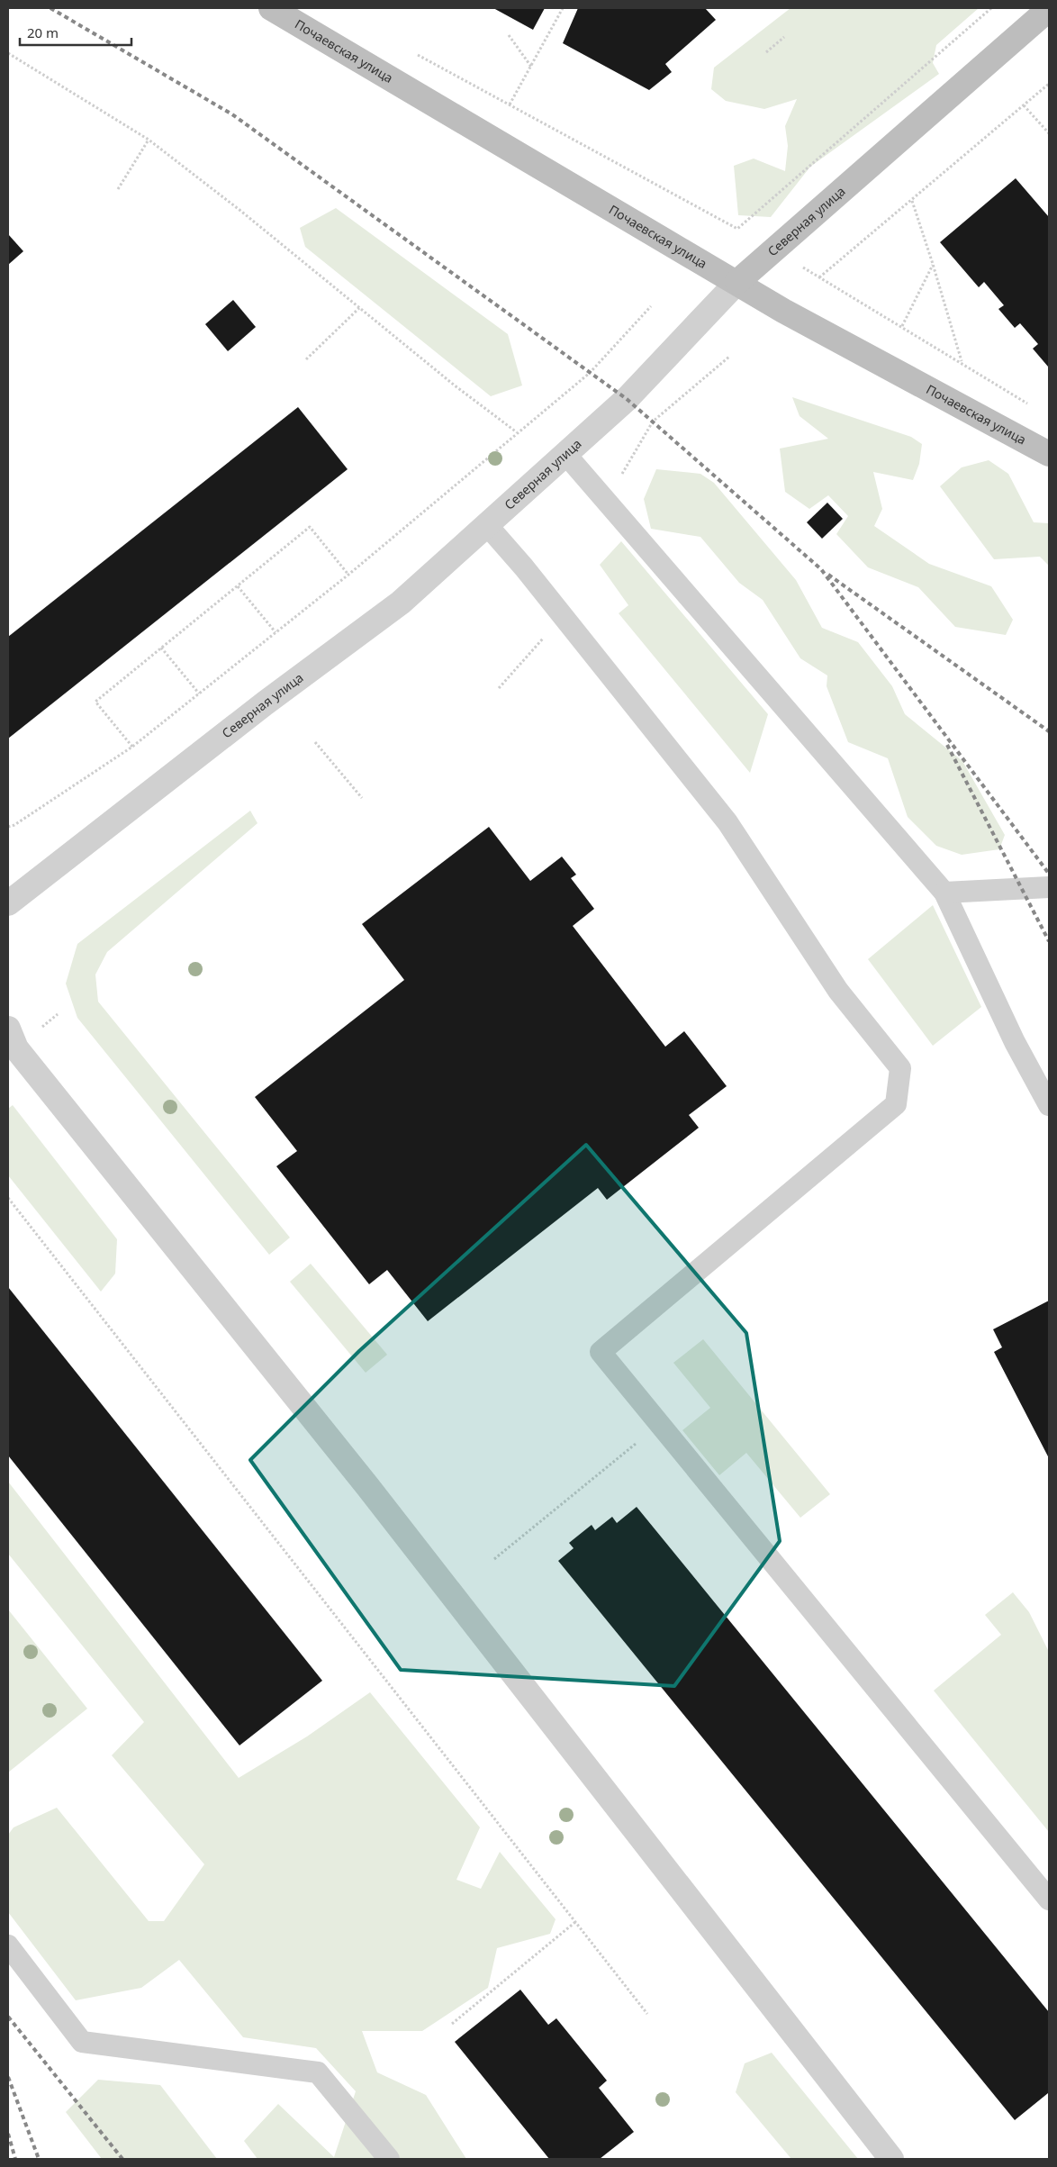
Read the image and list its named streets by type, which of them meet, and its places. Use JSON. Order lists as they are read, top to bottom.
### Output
{
  "streets": {
    "main road": ["Почаевская улица", "Северная улица"]
  },
  "crossings": [
    ["Почаевская улица", "Северная улица"]
  ],
  "scale_bar": "20 m"
}
